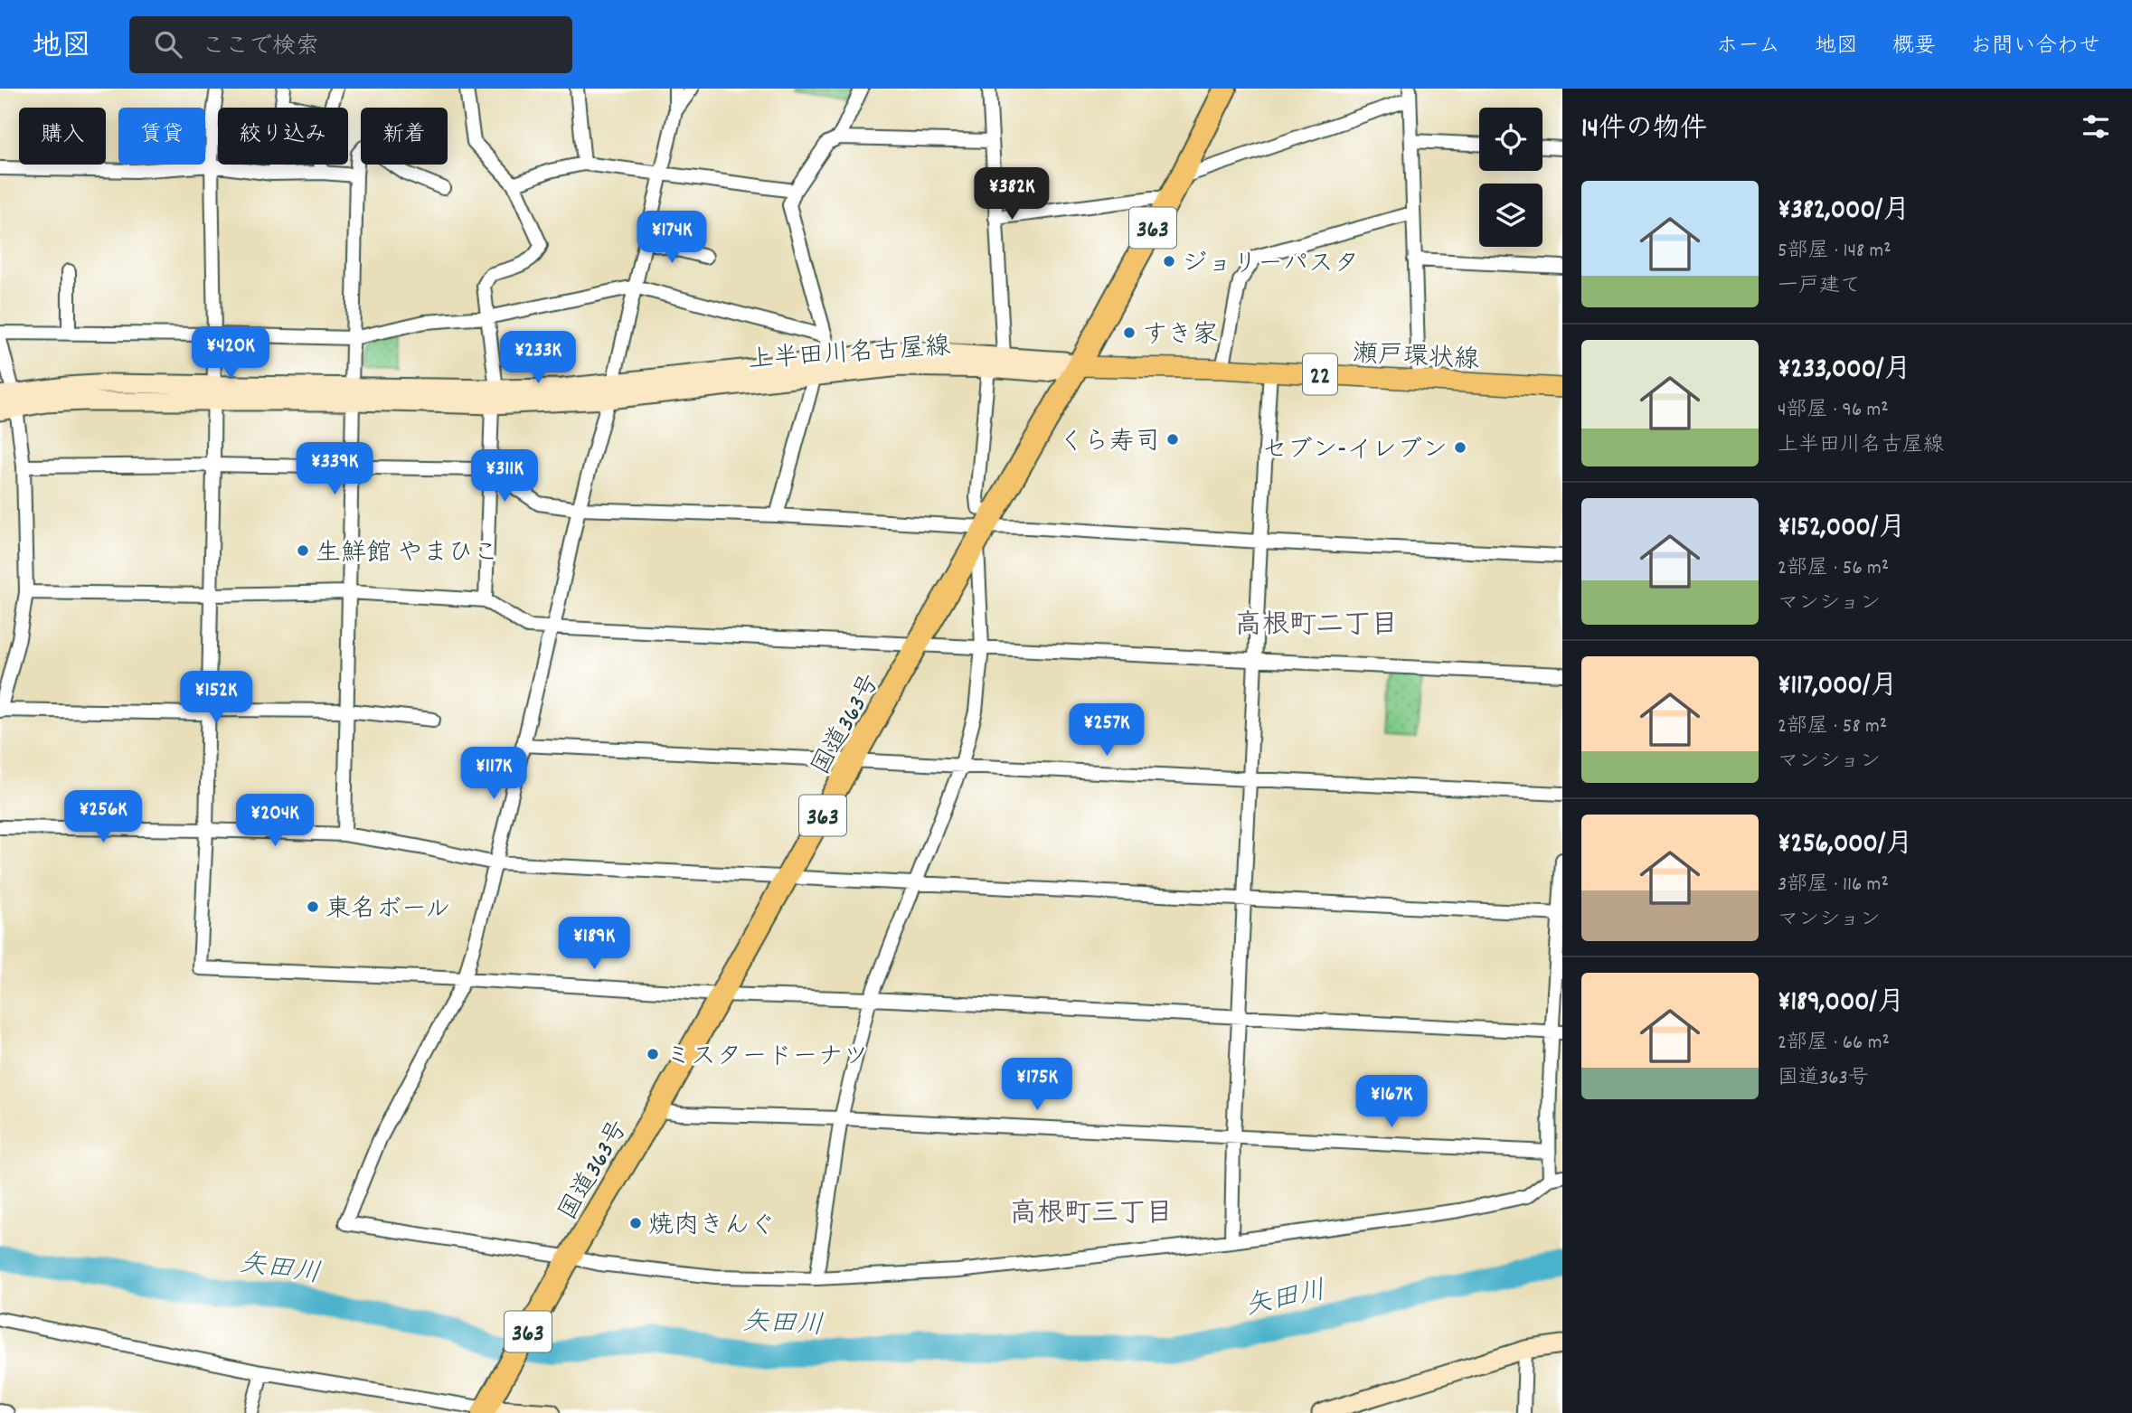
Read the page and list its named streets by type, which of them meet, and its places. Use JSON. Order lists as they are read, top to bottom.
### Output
{
  "streets": {
    "highway": ["363", "国道363号"],
    "main road": ["上半田川名古屋線", "瀬戸環状線", "22"]
  },
  "crossings": [
    ["上半田川名古屋線", "瀬戸環状線"],
    ["上半田川名古屋線", "国道363号"],
    ["瀬戸環状線", "国道363号"]
  ],
  "districts": ["高根町二丁目", "高根町三丁目"],
  "water": ["矢田川"],
  "places": [
    "ジョリーパスタ",
    "すき家",
    "くら寿司",
    "セブン-イレブン",
    "生鮮館 やまひこ",
    "東名ボール",
    "ミスタードーナツ",
    "焼肉きんぐ"
  ],
  "page": {
    "header": "地図",
    "search": "ここで検索",
    "nav": [
      "ホーム",
      "地図",
      "概要",
      "お問い合わせ"
    ],
    "heading": "14件の物件",
    "chip": [
      "購入",
      "賃貸",
      "絞り込み",
      "新着"
    ],
    "list": [
      {
        "name": "¥382,000/月",
        "note": "5部屋 · 148 m² · 一戸建て"
      },
      {
        "name": "¥233,000/月",
        "note": "4部屋 · 96 m² · 上半田川名古屋線"
      },
      {
        "name": "¥152,000/月",
        "note": "2部屋 · 56 m² · マンション"
      },
      {
        "name": "¥117,000/月",
        "note": "2部屋 · 58 m² · マンション"
      },
      {
        "name": "¥256,000/月",
        "note": "3部屋 · 116 m² · マンション"
      },
      {
        "name": "¥189,000/月",
        "note": "2部屋 · 66 m² · 国道363号"
      }
    ],
    "price": [
      "¥382K",
      "¥174K",
      "¥420K",
      "¥233K",
      "¥339K",
      "¥311K",
      "¥152K",
      "¥257K",
      "¥117K",
      "¥256K",
      "¥204K",
      "¥189K",
      "¥175K",
      "¥167K"
    ]
  }
}
